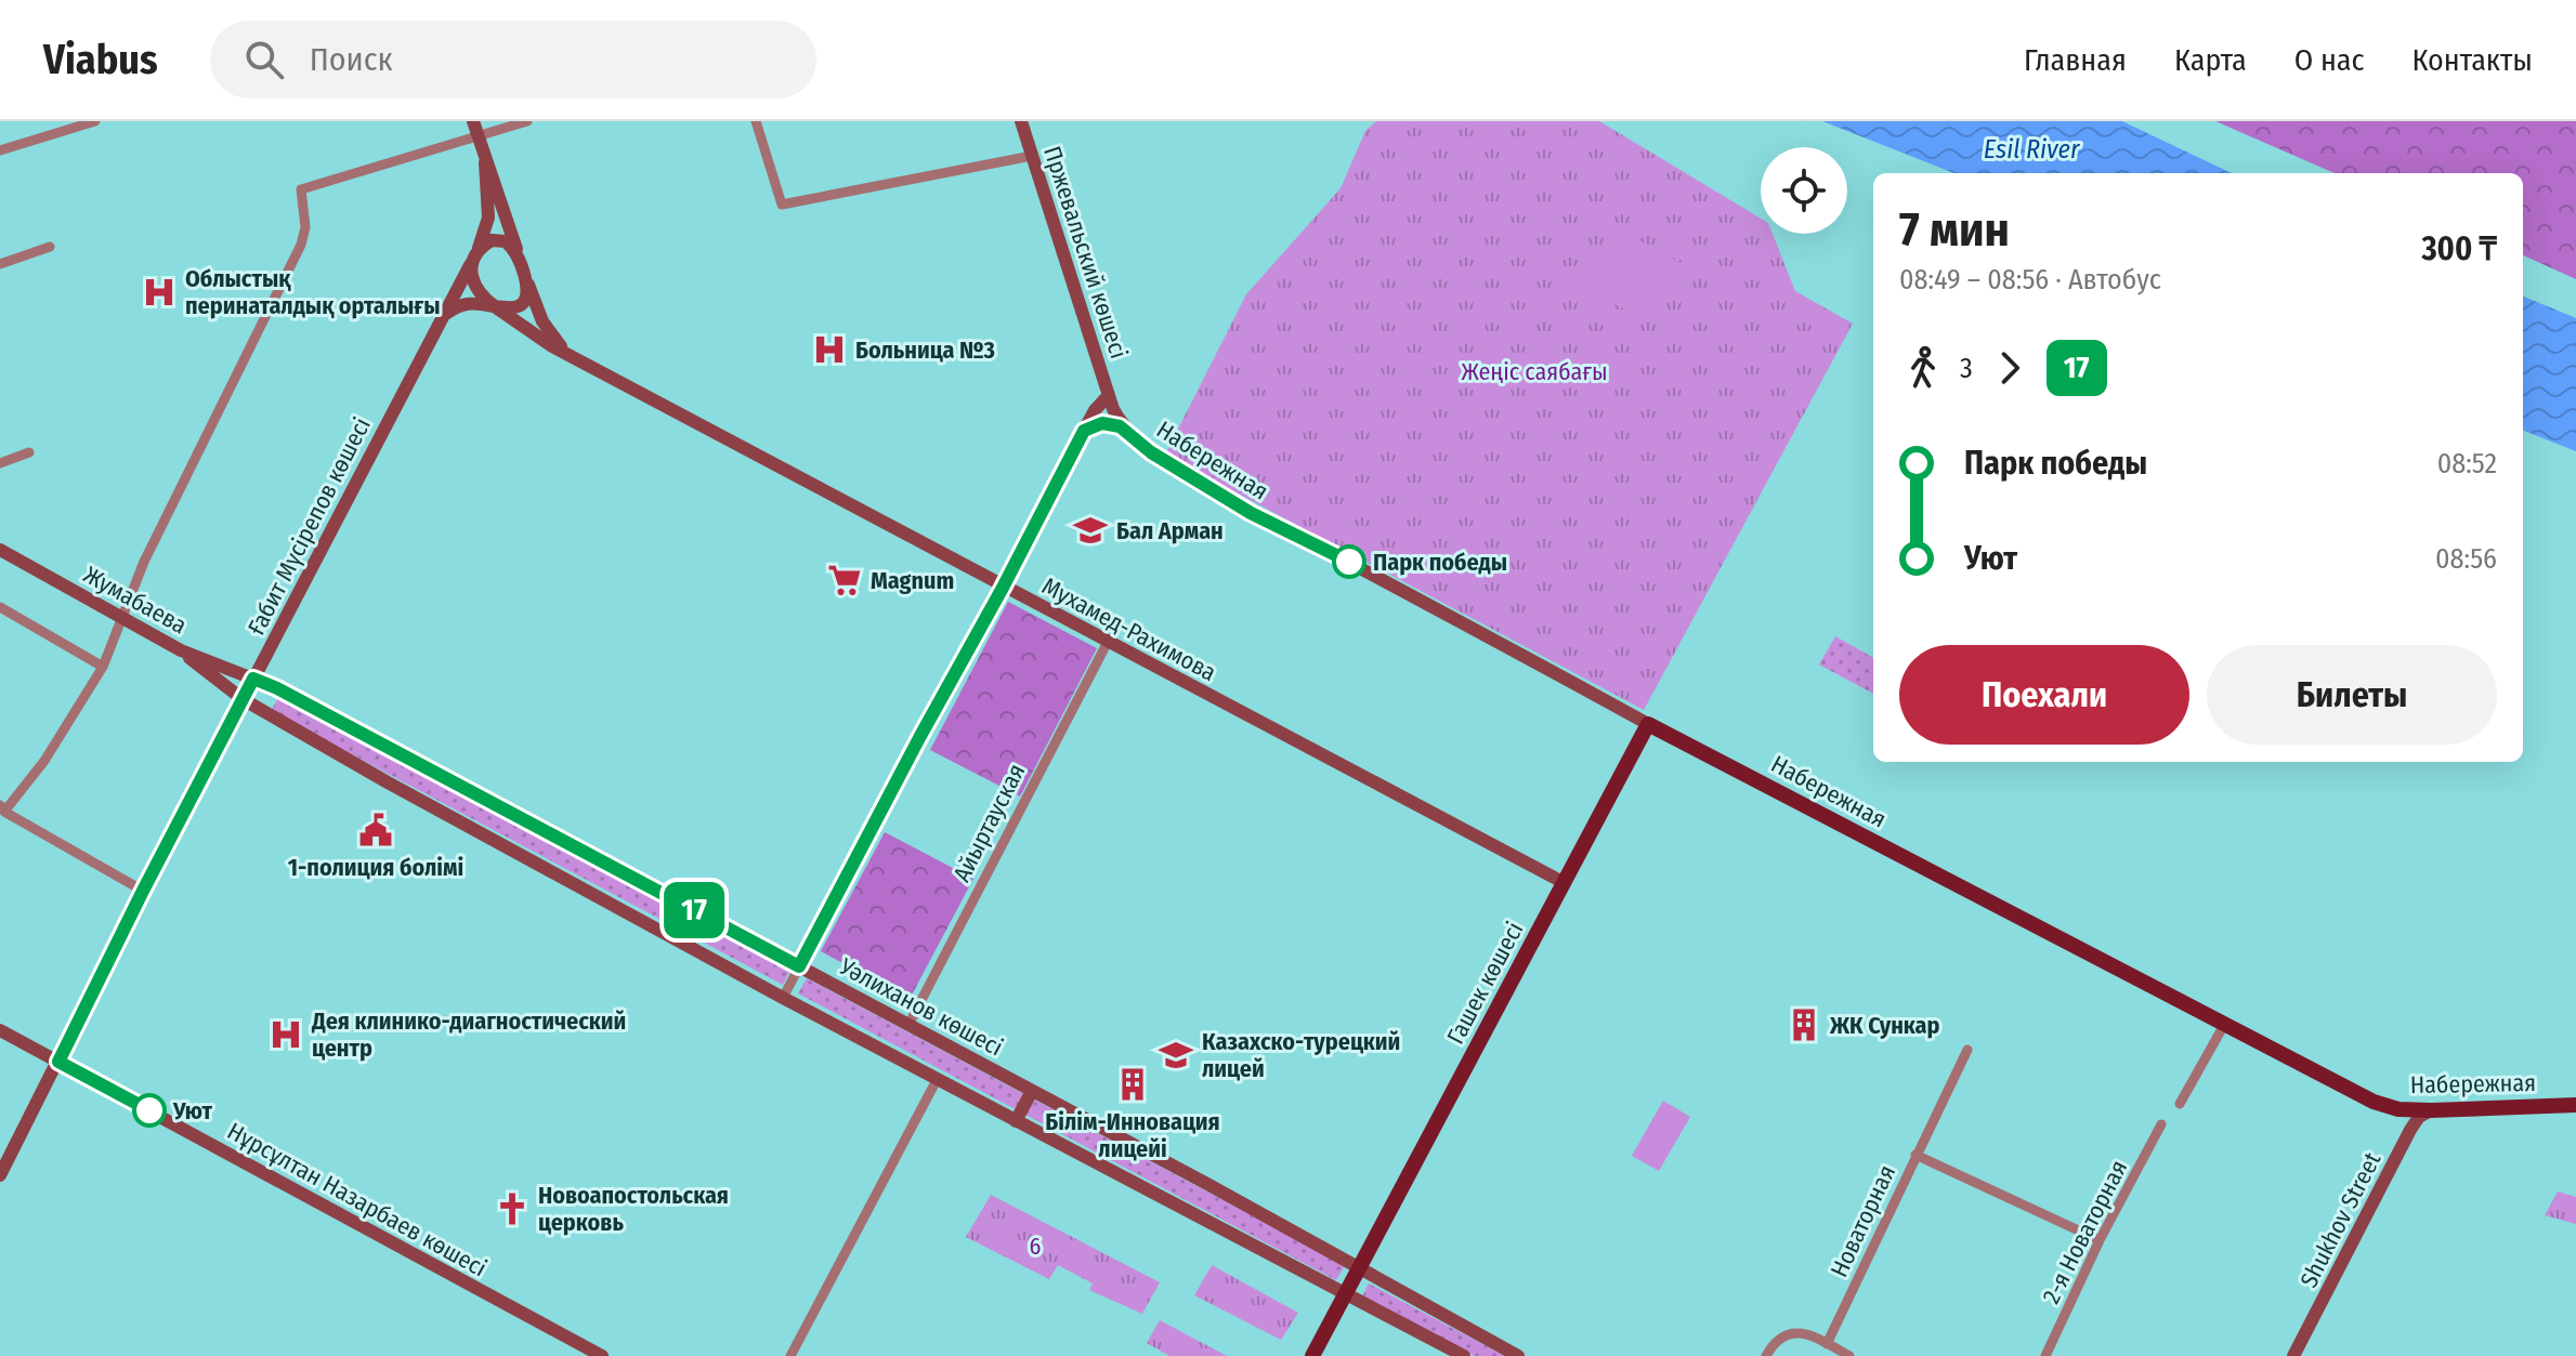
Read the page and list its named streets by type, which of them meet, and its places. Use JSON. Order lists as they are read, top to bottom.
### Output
{
  "streets": {
    "main road": [
      "Пржевальский көшесі",
      "Набережная",
      "Ғабит Мүсірепов көшесі",
      "Жумабаева",
      "Мухамед-Рахимова",
      "Гашек көшесі",
      "Уәлиханов көшесі",
      "Нұрсұлтан Назарбаев көшесі",
      "Shukhov Street"
    ],
    "street": ["Айыртауская", "Новаторная", "2-я Новаторная"]
  },
  "crossings": [
    ["Пржевальский көшесі", "Набережная"],
    ["Набережная", "Гашек көшесі"],
    ["Набережная", "Shukhov Street"],
    ["Ғабит Мүсірепов көшесі", "Жумабаева"],
    ["Ғабит Мүсірепов көшесі", "Уәлиханов көшесі"],
    ["Ғабит Мүсірепов көшесі", "Нұрсұлтан Назарбаев көшесі"],
    ["Жумабаева", "Уәлиханов көшесі"],
    ["Мухамед-Рахимова", "Айыртауская"],
    ["Мухамед-Рахимова", "Гашек көшесі"],
    ["Айыртауская", "Уәлиханов көшесі"],
    ["Гашек көшесі", "Уәлиханов көшесі"]
  ],
  "water": ["Esil River"],
  "parks": ["Жеңіс саябағы", "6"],
  "places": {
    "hospital": ["Облыстық перинаталдық орталығы", "Больница №3", "Дея клинико-диагностический центр"],
    "school or university": ["Бал Арман", "Казахско-турецкий лицей"],
    "other": ["Парк победы", "Уют"],
    "supermarket": ["Magnum"],
    "public building": ["1-полиция болiмi"],
    "building": ["ЖК Сункар", "Білім-Инновация лицейі"],
    "church": ["Новоапостольская церковь"]
  },
  "lines": ["bus line 17"],
  "page": {
    "header": "Viabus",
    "search": "Поиск",
    "nav": [
      "Главная",
      "Карта",
      "О нас",
      "Контакты"
    ],
    "on_map": "17",
    "heading": ["7 мин", "08:49 – 08:56 · Автобус", "300 ₸"],
    "legs": ["3", "17"],
    "list": [
      {
        "name": "Парк победы",
        "value": "08:52"
      },
      {
        "name": "Уют",
        "value": "08:56"
      }
    ],
    "buttons": ["Поехали", "Билеты"]
  }
}
